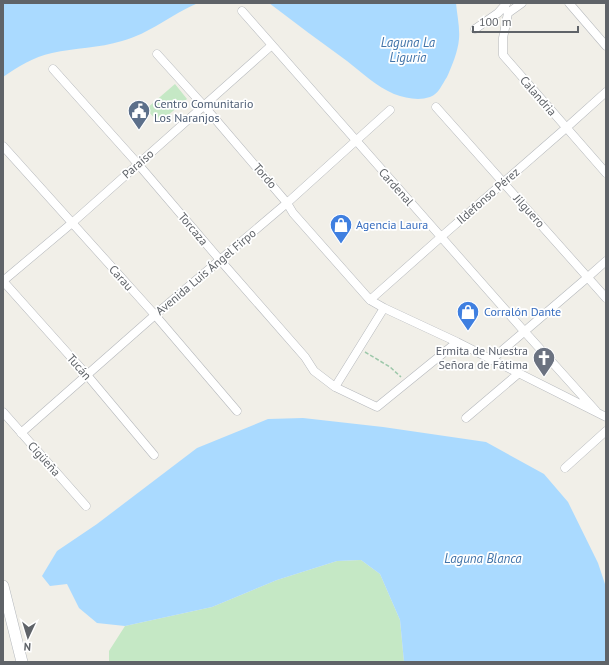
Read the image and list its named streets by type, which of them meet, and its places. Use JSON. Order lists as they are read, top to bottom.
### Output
{
  "streets": {
    "street": [
      "Calandria",
      "Paraíso",
      "Tordo",
      "Cardenal",
      "Ildefonso Pérez",
      "Jilguero",
      "Torcaza",
      "Avenida Luis Ángel Firpo",
      "Carau",
      "Tucán",
      "Cigüeña"
    ]
  },
  "crossings": [
    ["Calandria", "Ildefonso Pérez"],
    ["Paraíso", "Tordo"],
    ["Paraíso", "Cardenal"],
    ["Paraíso", "Torcaza"],
    ["Paraíso", "Carau"],
    ["Paraíso", "Tucán"],
    ["Tordo", "Cardenal"],
    ["Tordo", "Ildefonso Pérez"],
    ["Tordo", "Avenida Luis Ángel Firpo"],
    ["Cardenal", "Ildefonso Pérez"],
    ["Cardenal", "Avenida Luis Ángel Firpo"],
    ["Ildefonso Pérez", "Jilguero"],
    ["Torcaza", "Avenida Luis Ángel Firpo"],
    ["Avenida Luis Ángel Firpo", "Carau"],
    ["Avenida Luis Ángel Firpo", "Tucán"],
    ["Avenida Luis Ángel Firpo", "Cigüeña"]
  ],
  "water": ["Laguna La Liguria", "Laguna Blanca"],
  "places": {
    "public building": ["Centro Comunitario Los Naranjos"],
    "shop": ["Agencia Laura", "Corralón Dante"],
    "church": ["Ermita de Nuestra Señora de Fátima"]
  },
  "scale_bar": "100 m",
  "north": "bottom"
}
